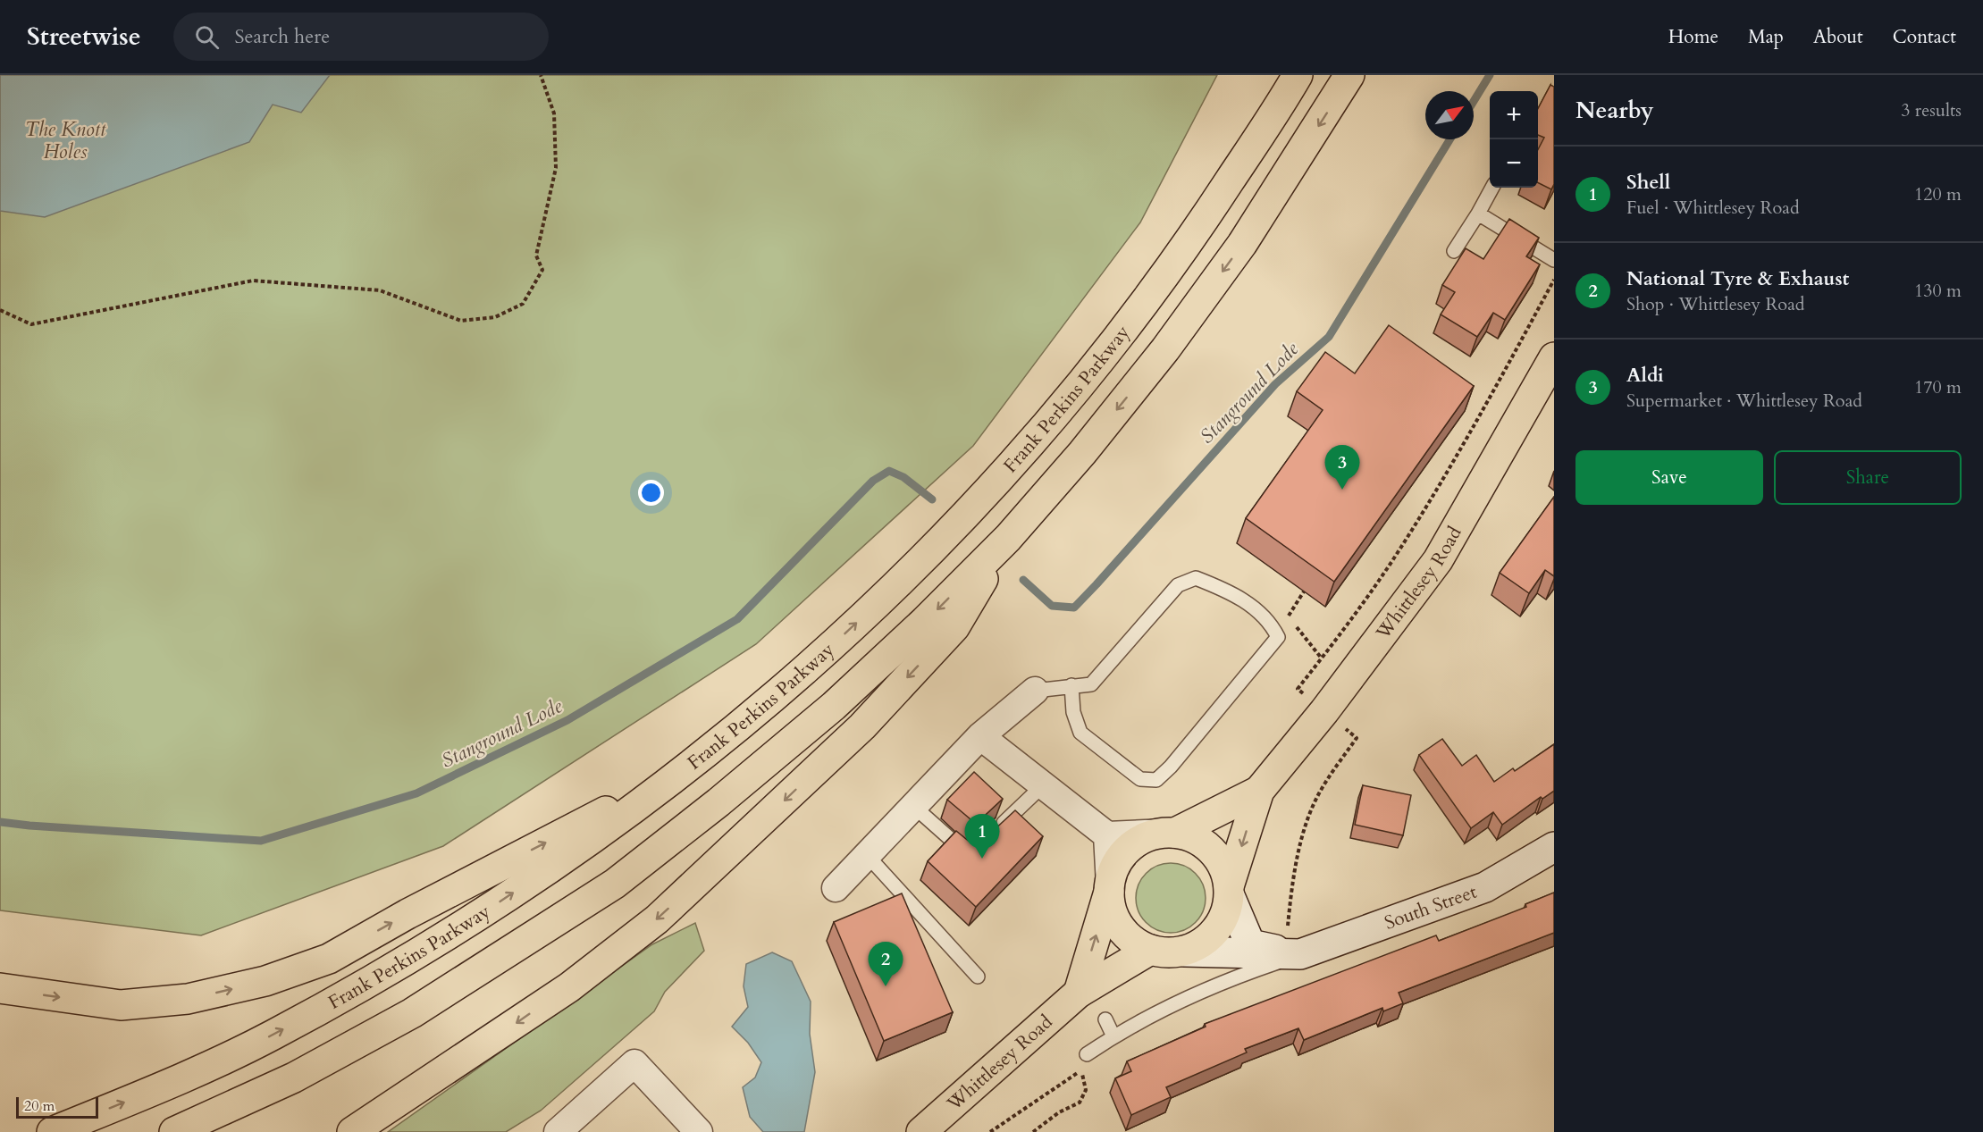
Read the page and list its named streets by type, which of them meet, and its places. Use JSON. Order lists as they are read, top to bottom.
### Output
{
  "streets": {
    "main road": ["Frank Perkins Parkway", "Whittlesey Road"],
    "street": ["South Street"]
  },
  "crossings": [
    ["Whittlesey Road", "South Street"]
  ],
  "water": ["The Knott Holes", "Stanground Lode"],
  "scale_bar": "20 m",
  "north": "top right",
  "page": {
    "header": "Streetwise",
    "search": "Search here",
    "nav": [
      "Home",
      "Map",
      "About",
      "Contact"
    ],
    "heading": ["Nearby", "3 results"],
    "map_buttons": ["+", "−"],
    "list": [
      {
        "mark": "1",
        "name": "Shell",
        "note": "Fuel · Whittlesey Road",
        "value": "120 m"
      },
      {
        "mark": "2",
        "name": "National Tyre & Exhaust",
        "note": "Shop · Whittlesey Road",
        "value": "130 m"
      },
      {
        "mark": "3",
        "name": "Aldi",
        "note": "Supermarket · Whittlesey Road",
        "value": "170 m"
      }
    ],
    "buttons": ["Save", "Share"],
    "pins": ["3", "1", "2"],
    "scale": "20 m"
  }
}
